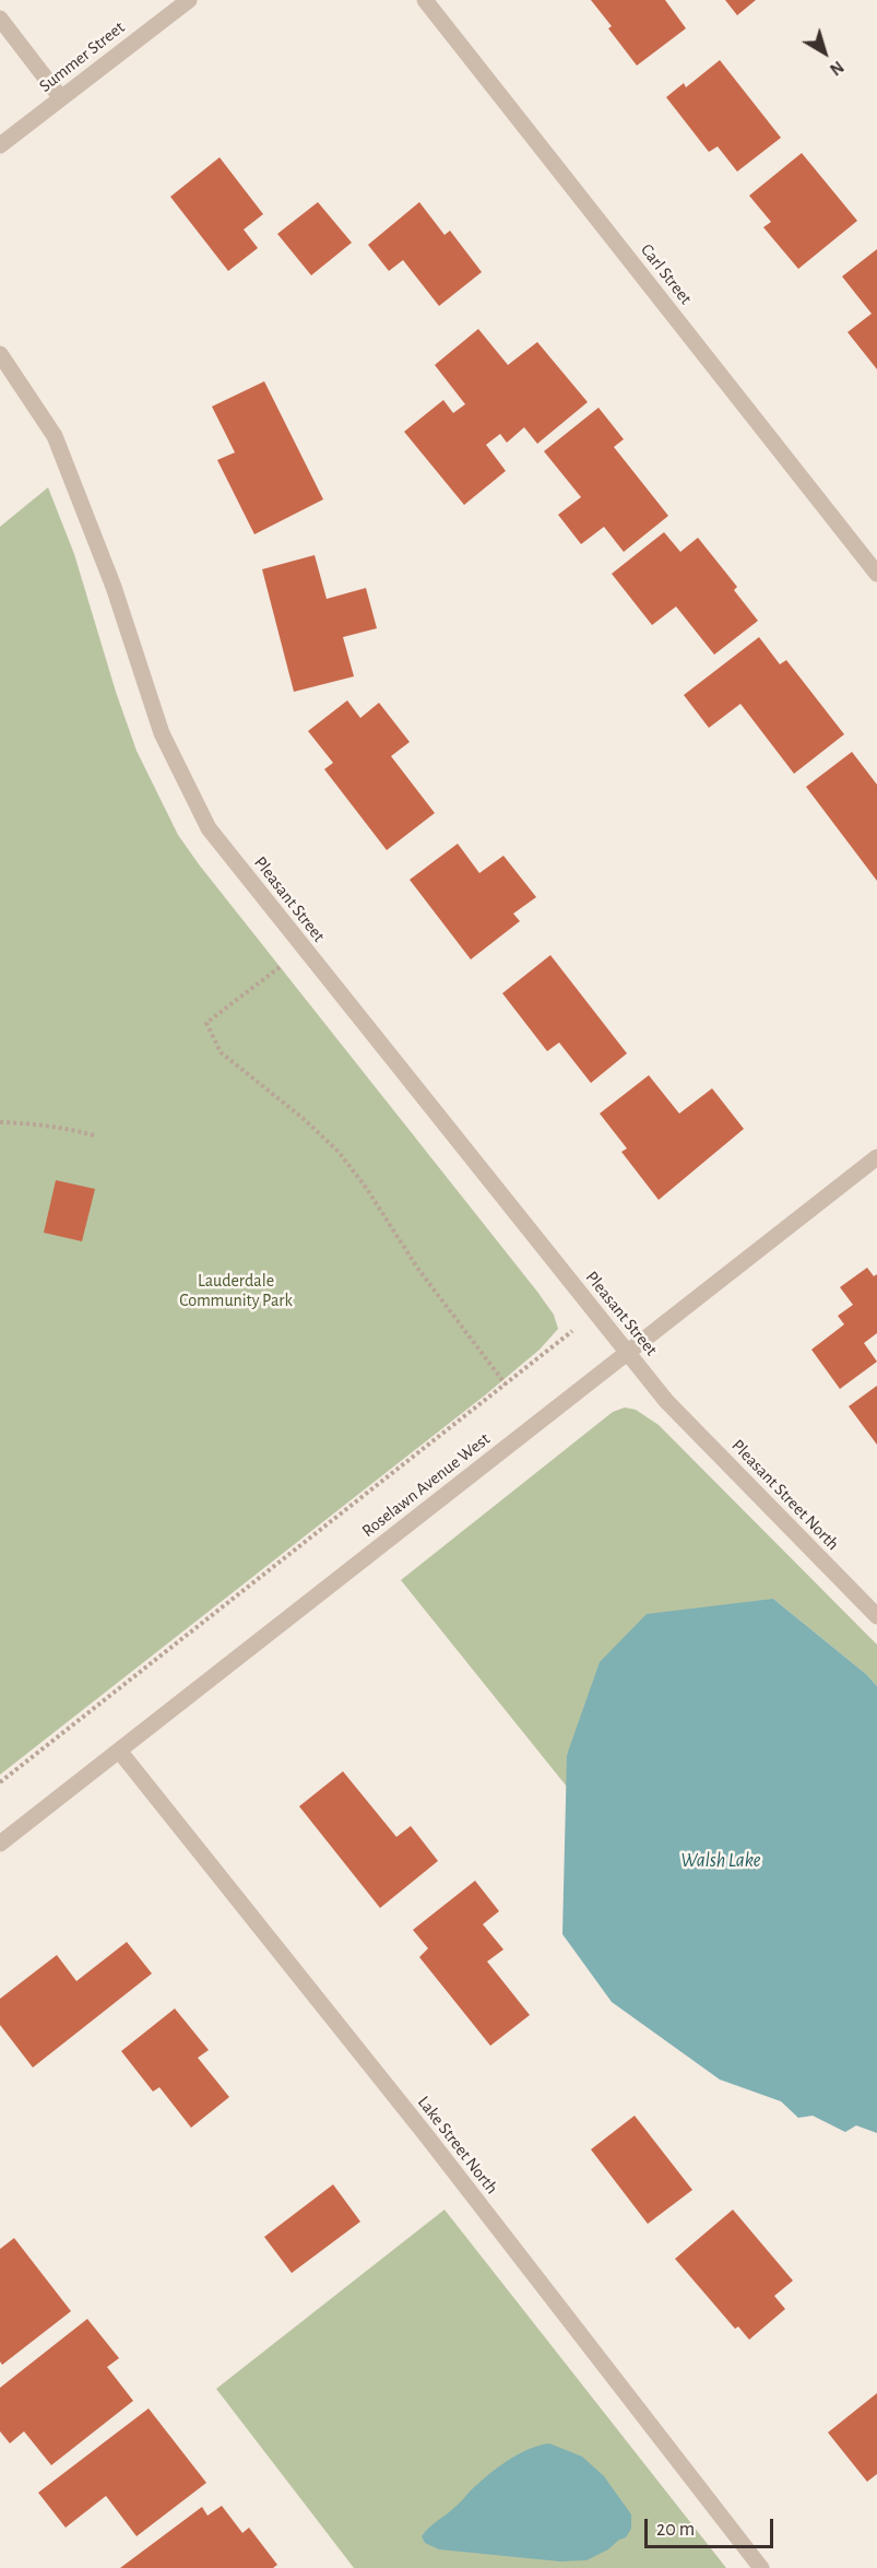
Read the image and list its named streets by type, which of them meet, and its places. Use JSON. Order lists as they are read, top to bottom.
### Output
{
  "streets": {
    "street": [
      "Summer Street",
      "Carl Street",
      "Pleasant Street",
      "Roselawn Avenue West",
      "Pleasant Street North",
      "Lake Street North"
    ]
  },
  "crossings": [
    ["Pleasant Street", "Roselawn Avenue West"],
    ["Pleasant Street", "Pleasant Street North"],
    ["Roselawn Avenue West", "Lake Street North"]
  ],
  "water": ["Walsh Lake"],
  "parks": ["Lauderdale Community Park"],
  "scale_bar": "20 m",
  "north": "bottom right"
}
